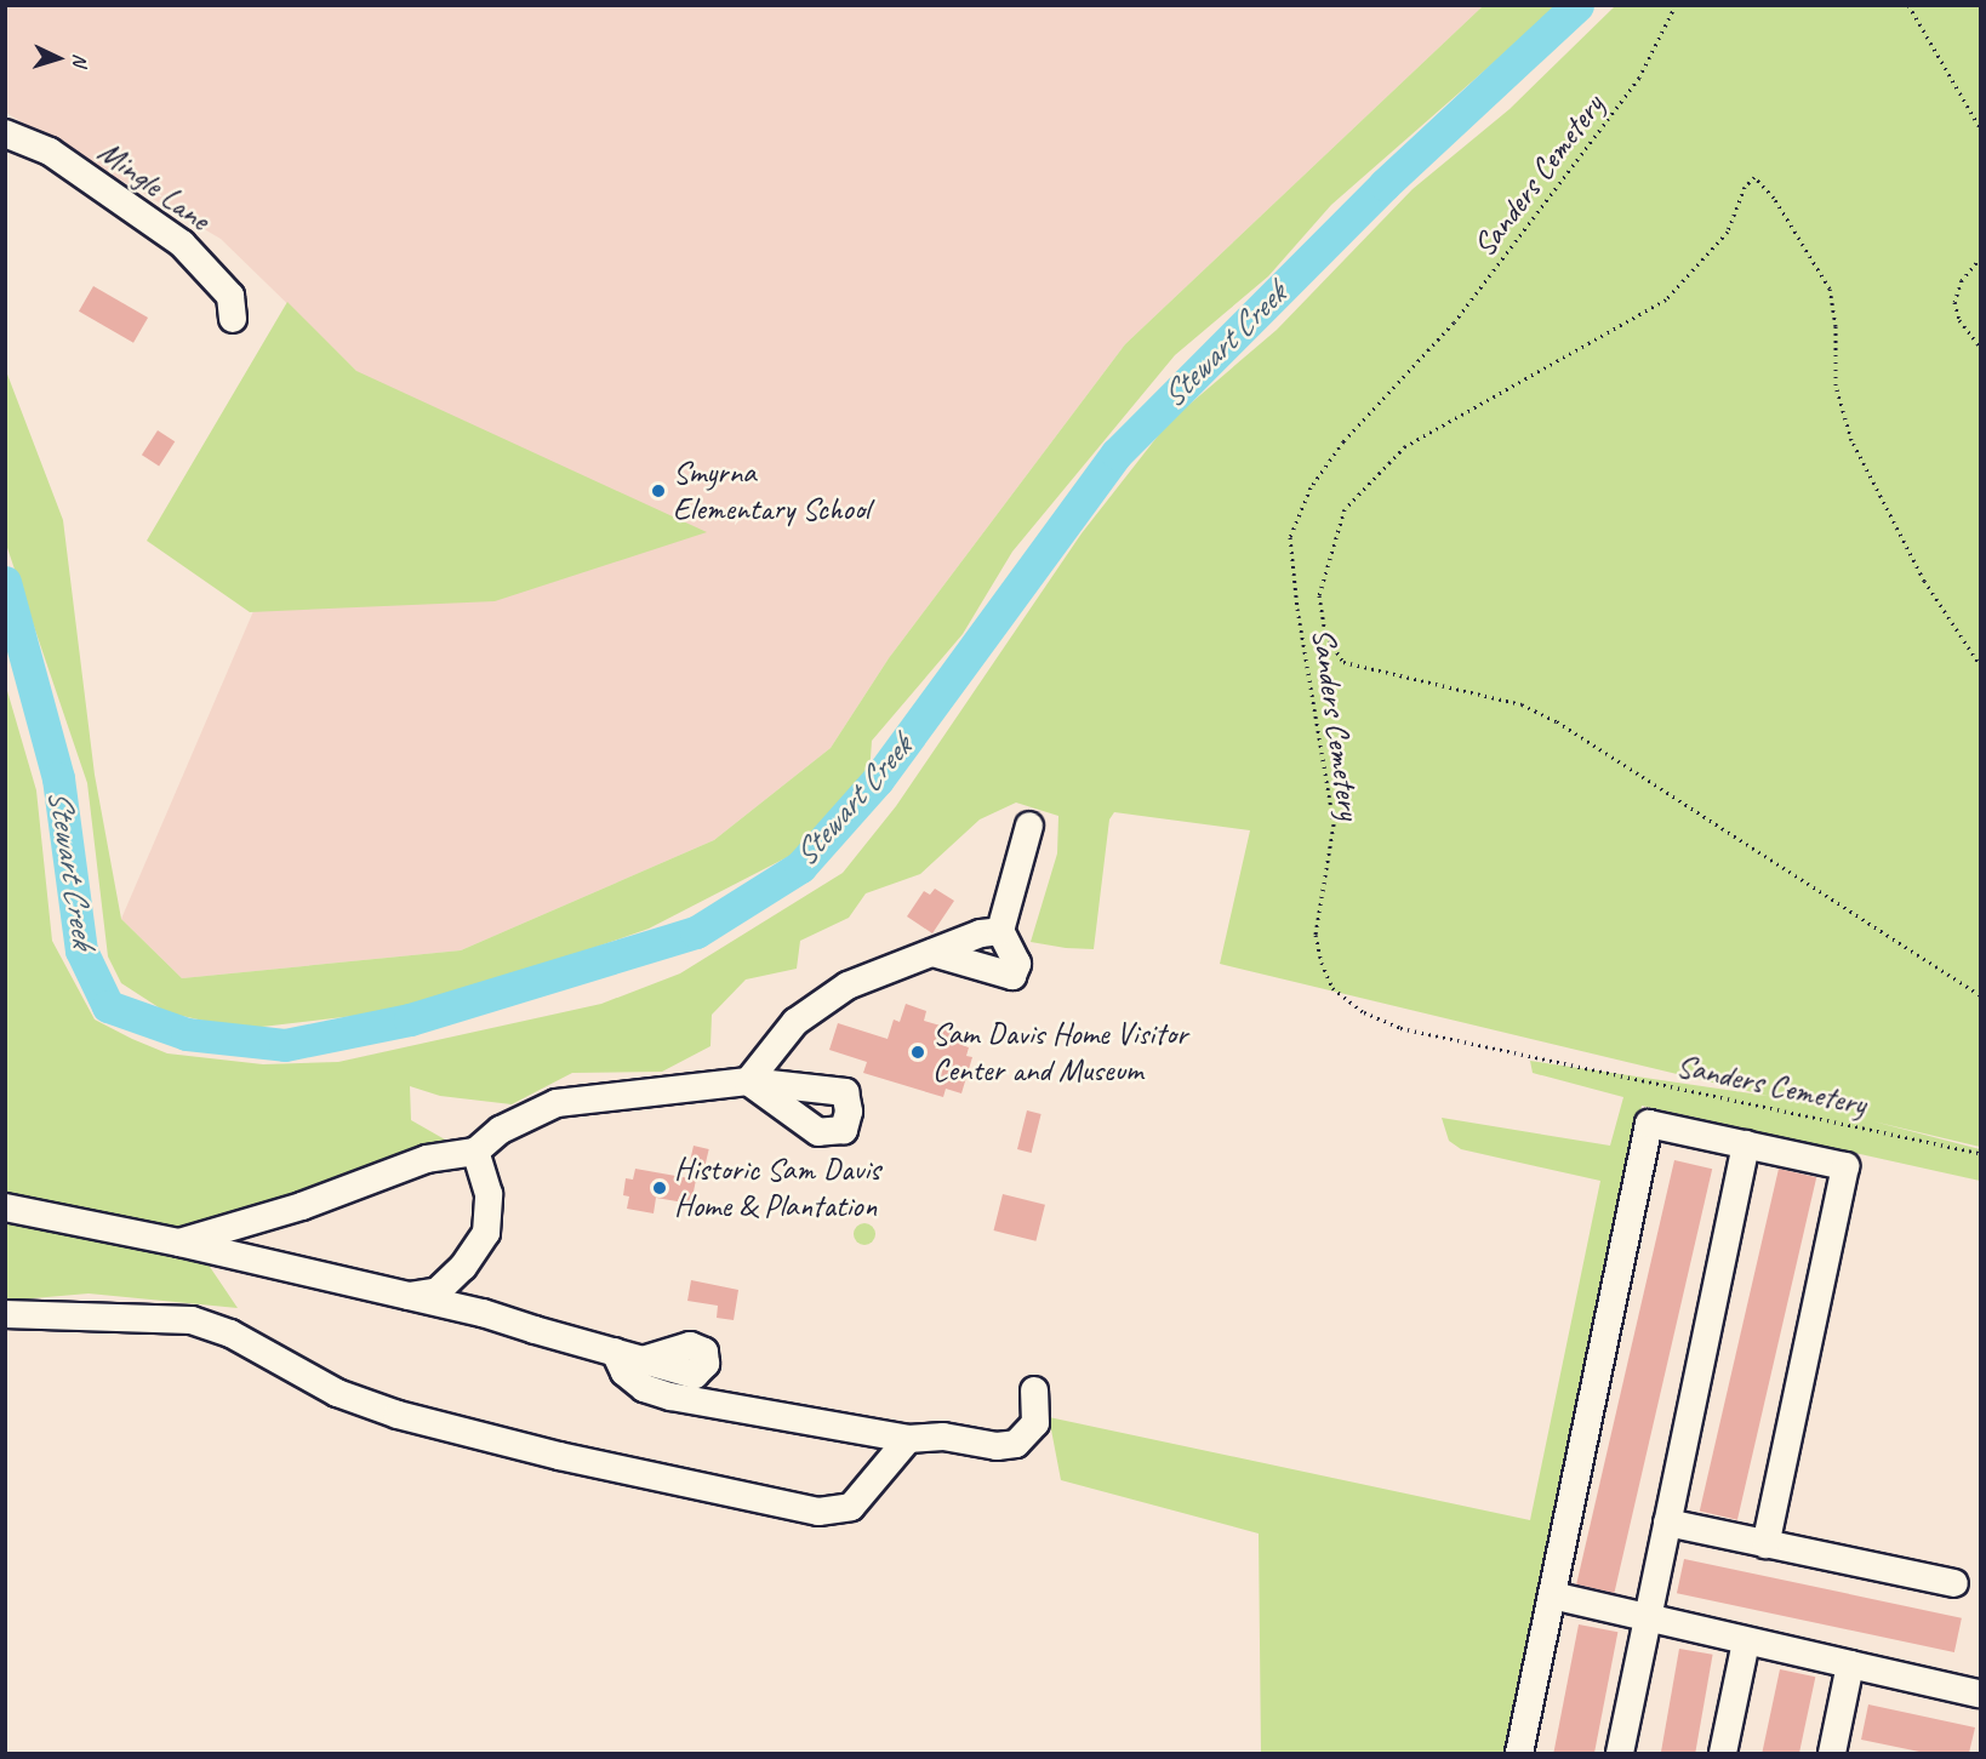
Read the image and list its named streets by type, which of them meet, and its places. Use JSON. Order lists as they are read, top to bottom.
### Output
{
  "streets": {
    "street": ["Mingle Lane"],
    "path": ["Sanders Cemetery"]
  },
  "water": ["Stewart Creek"],
  "places": ["Smyrna Elementary School", "Sam Davis Home Visitor Center and Museum", "Historic Sam Davis Home & Plantation"],
  "north": "right"
}
